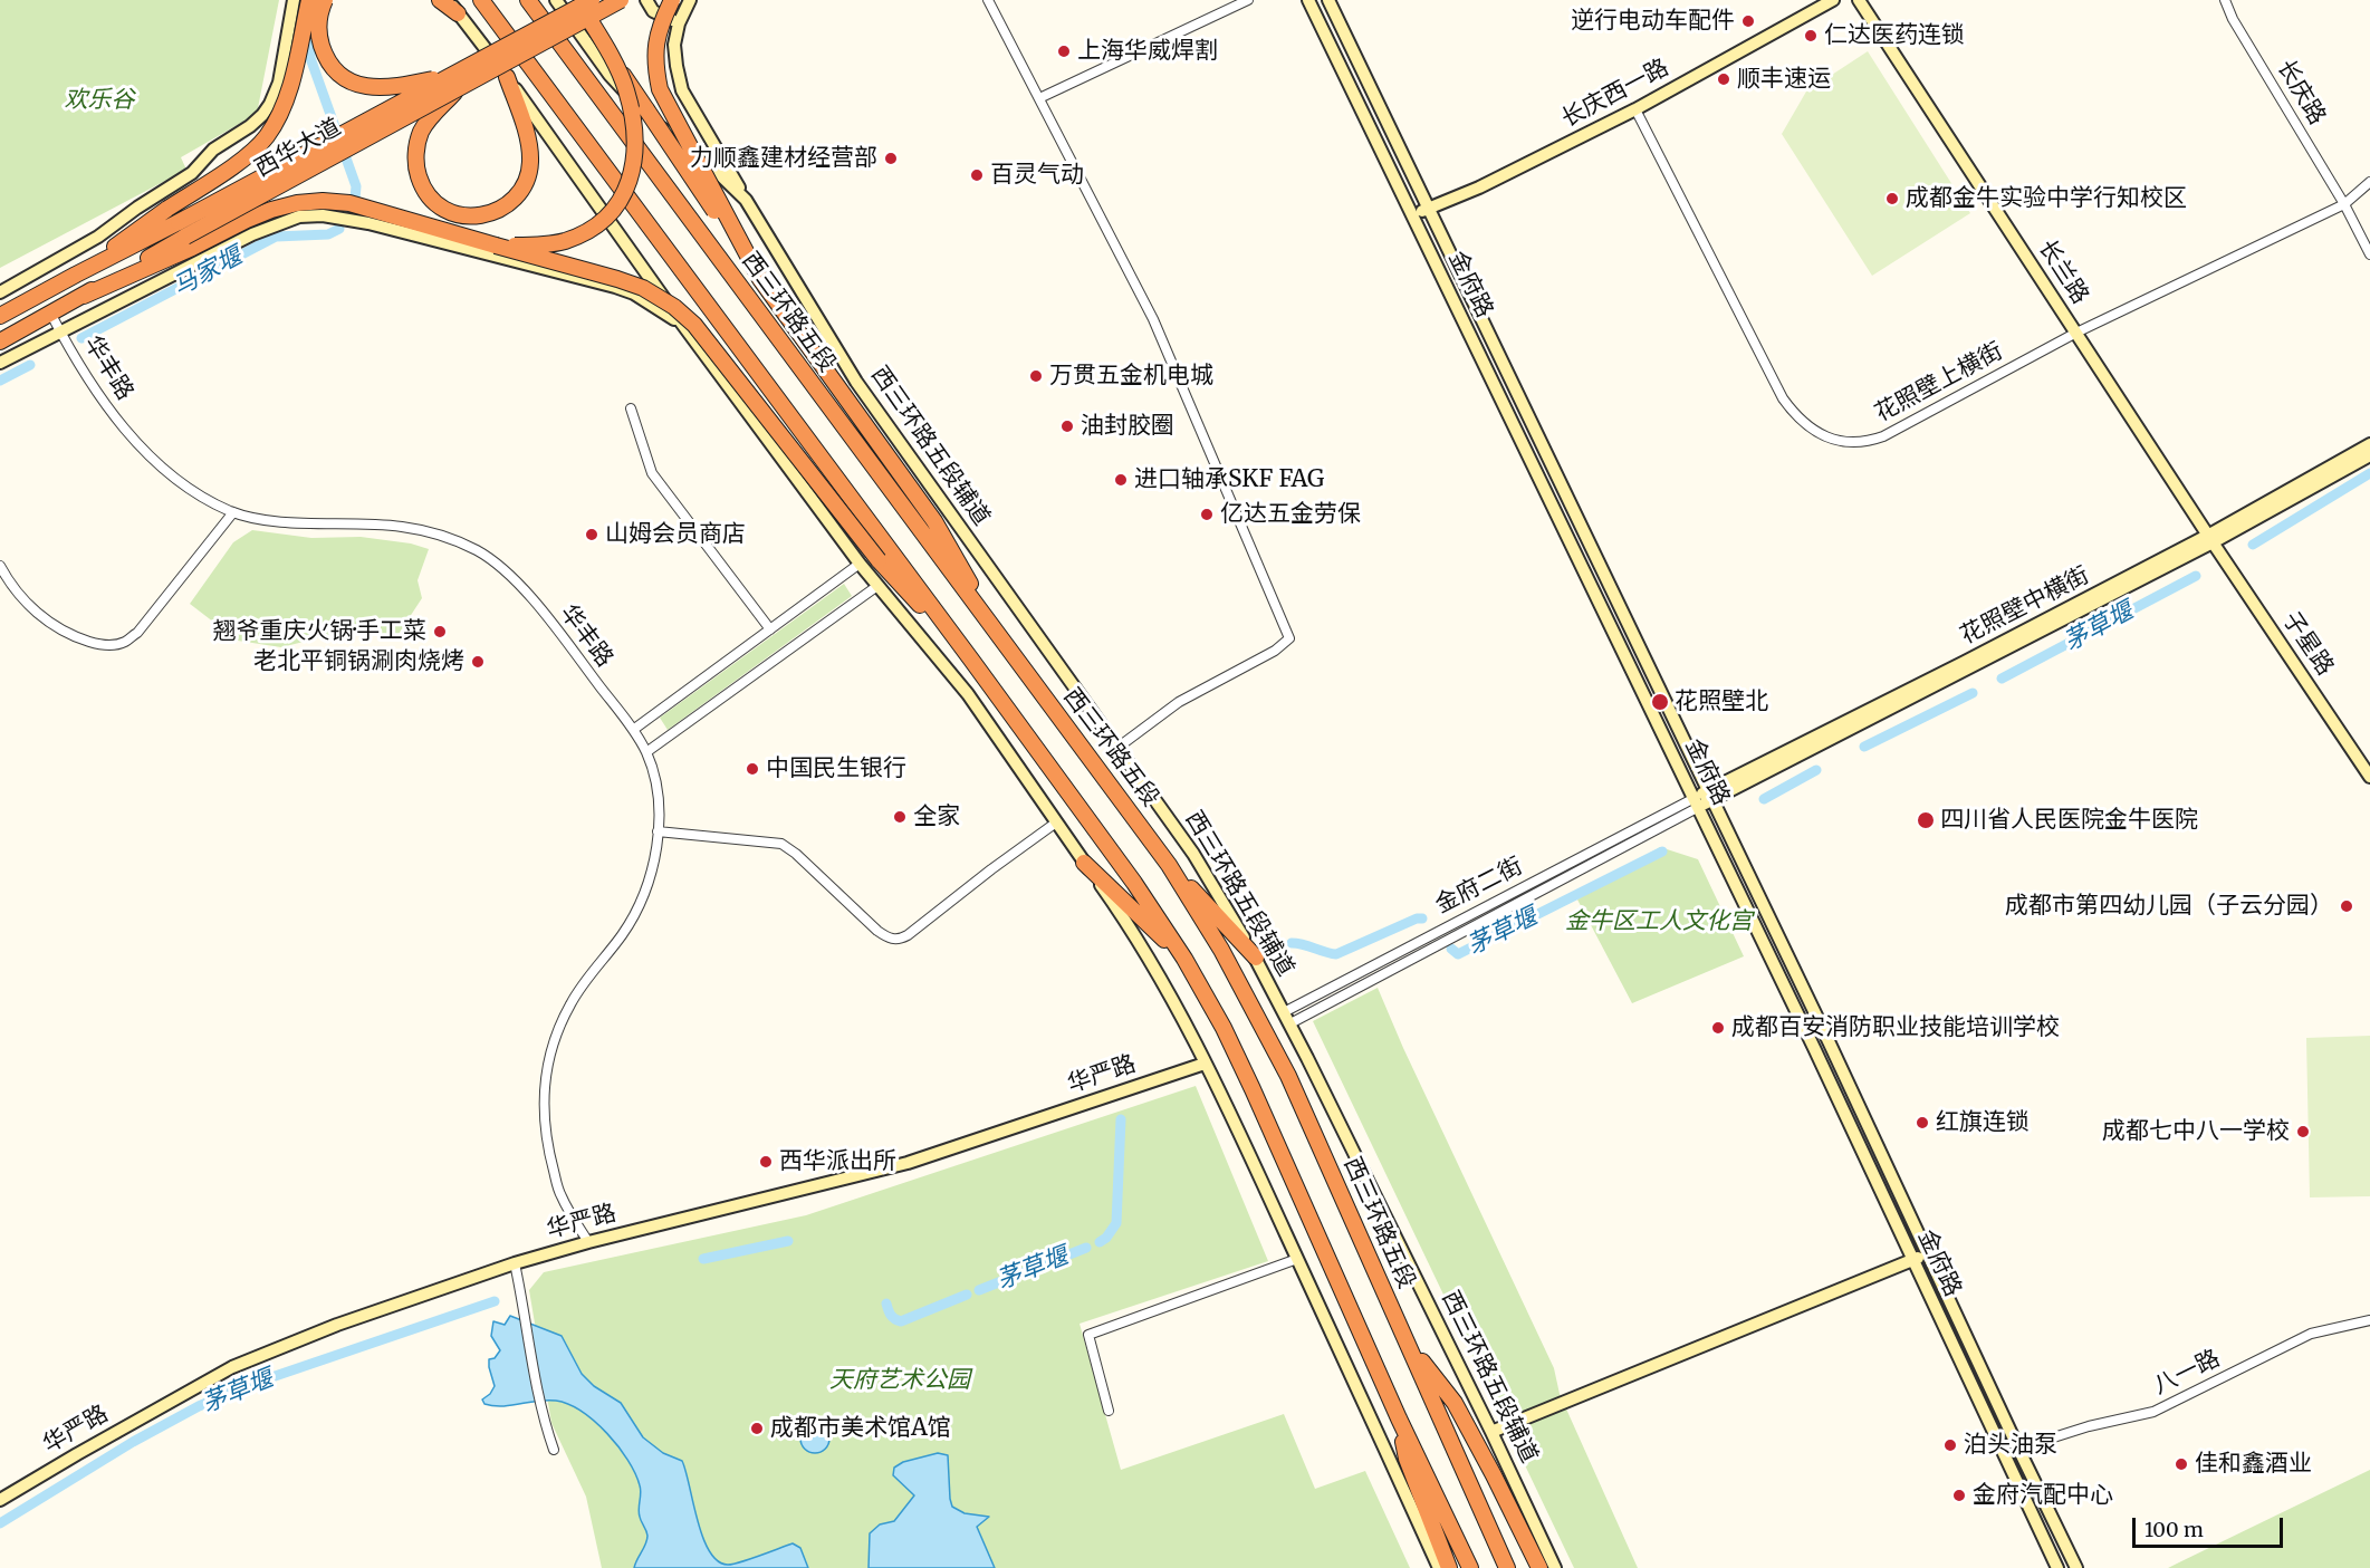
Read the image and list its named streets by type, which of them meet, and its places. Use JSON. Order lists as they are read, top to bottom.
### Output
{
  "streets": {
    "highway": ["西华大道", "西三环路五段"],
    "street": [
      "长庆路",
      "长庆西一路",
      "长兰路",
      "金府路",
      "华丰路",
      "花照壁上横街",
      "西三环路五段辅道",
      "花照壁中横街",
      "子星路",
      "金府二街",
      "华严路",
      "八一路"
    ]
  },
  "crossings": [
    ["长庆路", "花照壁上横街"],
    ["长庆西一路", "金府路"],
    ["长庆西一路", "花照壁上横街"],
    ["西华大道", "华丰路"],
    ["长兰路", "花照壁上横街"],
    ["长兰路", "花照壁中横街"],
    ["长兰路", "子星路"],
    ["金府路", "花照壁中横街"],
    ["金府路", "金府二街"],
    ["金府路", "八一路"],
    ["华丰路", "华严路"],
    ["西三环路五段辅道", "金府二街"],
    ["花照壁中横街", "子星路"],
    ["花照壁中横街", "金府二街"]
  ],
  "water": ["马家堰", "茅草堰"],
  "parks": ["欢乐谷", "金牛区工人文化宫", "天府艺术公园"],
  "places": [
    "逆行电动车配件",
    "仁达医药连锁",
    "上海华威焊割",
    "顺丰速运",
    "力顺鑫建材经营部",
    "百灵气动",
    "成都金牛实验中学行知校区",
    "万贯五金机电城",
    "油封胶圈",
    "进口轴承SKF FAG",
    "亿达五金劳保",
    "山姆会员商店",
    "翘爷重庆火锅·手工菜",
    "老北平铜锅涮肉烧烤",
    "花照壁北",
    "中国民生银行",
    "全家",
    "四川省人民医院金牛医院",
    "成都市第四幼儿园（子云分园）",
    "成都百安消防职业技能培训学校",
    "红旗连锁",
    "成都七中八一学校",
    "西华派出所",
    "成都市美术馆A馆",
    "泊头油泵",
    "佳和鑫酒业",
    "金府汽配中心"
  ],
  "scale_bar": "100 m"
}
